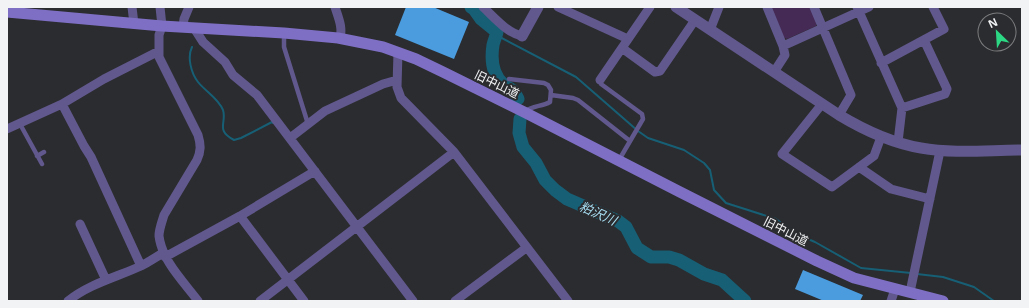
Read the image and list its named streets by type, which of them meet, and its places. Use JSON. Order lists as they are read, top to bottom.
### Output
{
  "streets": {
    "main road": ["旧中山道"]
  },
  "water": ["粕沢川"],
  "north": "top left"
}
